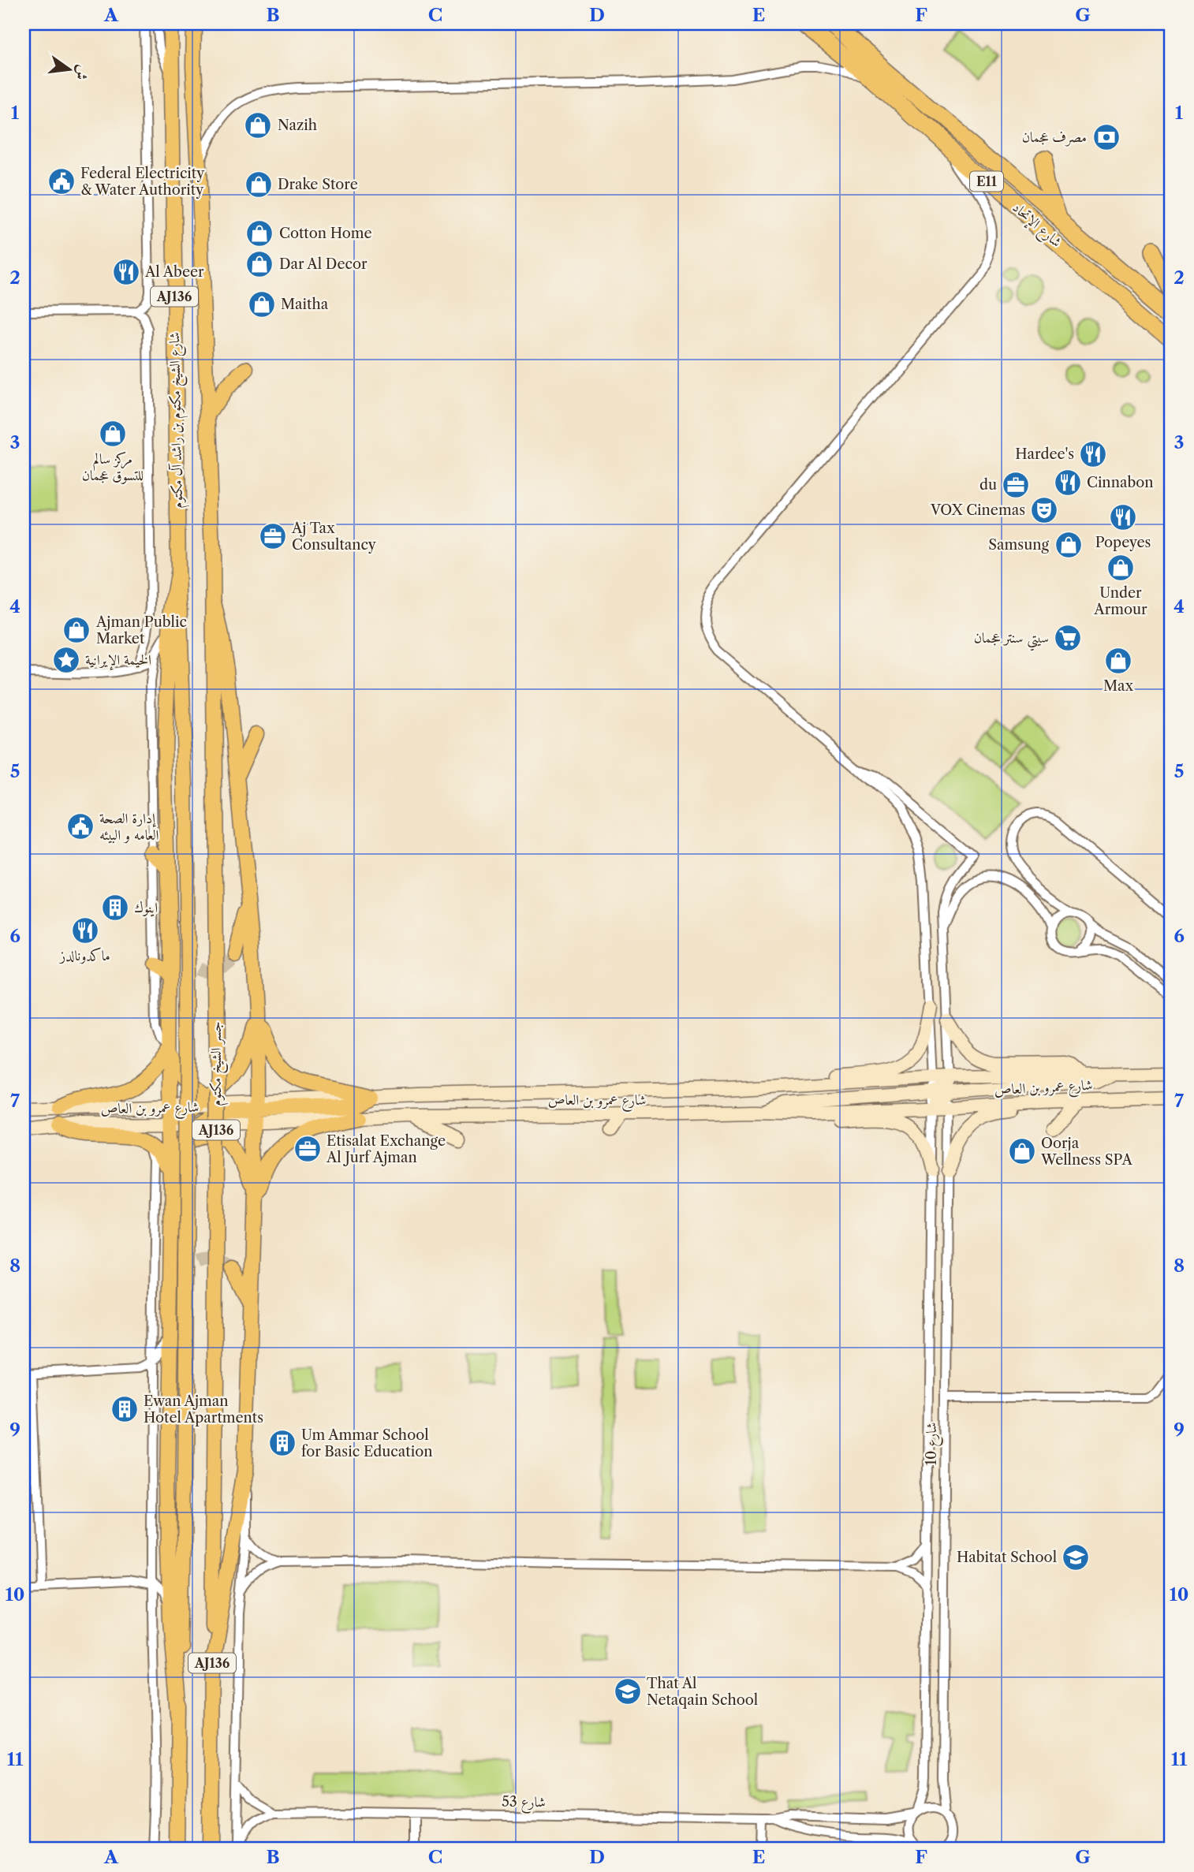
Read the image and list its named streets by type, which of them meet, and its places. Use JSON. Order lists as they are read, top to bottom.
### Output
{
  "streets": {
    "highway": ["E11", "شارع الإتحاد"],
    "main road": [
      "AJ136",
      "شارع الشيخ مكتوم بن راشد آل مكتوم",
      "جسر الشيخ مكتوم",
      "شارع عمرو بن العاص"
    ],
    "street": ["شارع 10", "شارع 53"]
  },
  "crossings": [
    ["AJ136", "جسر الشيخ مكتوم"],
    ["شارع الشيخ مكتوم بن راشد آل مكتوم", "جسر الشيخ مكتوم"],
    ["شارع عمرو بن العاص", "شارع 10"],
    ["شارع 10", "شارع 53"]
  ],
  "places": {
    "shop": [
      "Nazih",
      "Drake Store",
      "Cotton Home",
      "Dar Al Decor",
      "Maitha",
      "مركز سالم للتسوق عجمان",
      "Samsung",
      "Under Armour",
      "Ajman Public Market",
      "Max",
      "Oorja Wellness SPA"
    ],
    "bank": ["مصرف عجمان"],
    "public building": ["Federal Electricity & Water Authority", "إدارة الصحة العامه و البيئه"],
    "restaurant": [
      "Al Abeer",
      "Hardee's",
      "Cinnabon",
      "Popeyes",
      "ماكدونالدز"
    ],
    "office": ["du", "Aj Tax Consultancy", "Etisalat Exchange Al Jurf Ajman"],
    "theatre": ["VOX Cinemas"],
    "supermarket": ["سيتي سنتر عجمان"],
    "place": ["الخيمة الإيرانية"],
    "building": ["اينوك", "Ewan Ajman Hotel Apartments", "Um Ammar School for Basic Education"],
    "school or university": ["Habitat School", "That Al Netaqain School"]
  },
  "north": "right",
  "grid": {
    "columns": [
      "A",
      "B",
      "C",
      "D",
      "E",
      "F",
      "G"
    ],
    "rows": [
      "1",
      "2",
      "3",
      "4",
      "5",
      "6",
      "7",
      "8",
      "9",
      "10",
      "11"
    ]
  }
}
